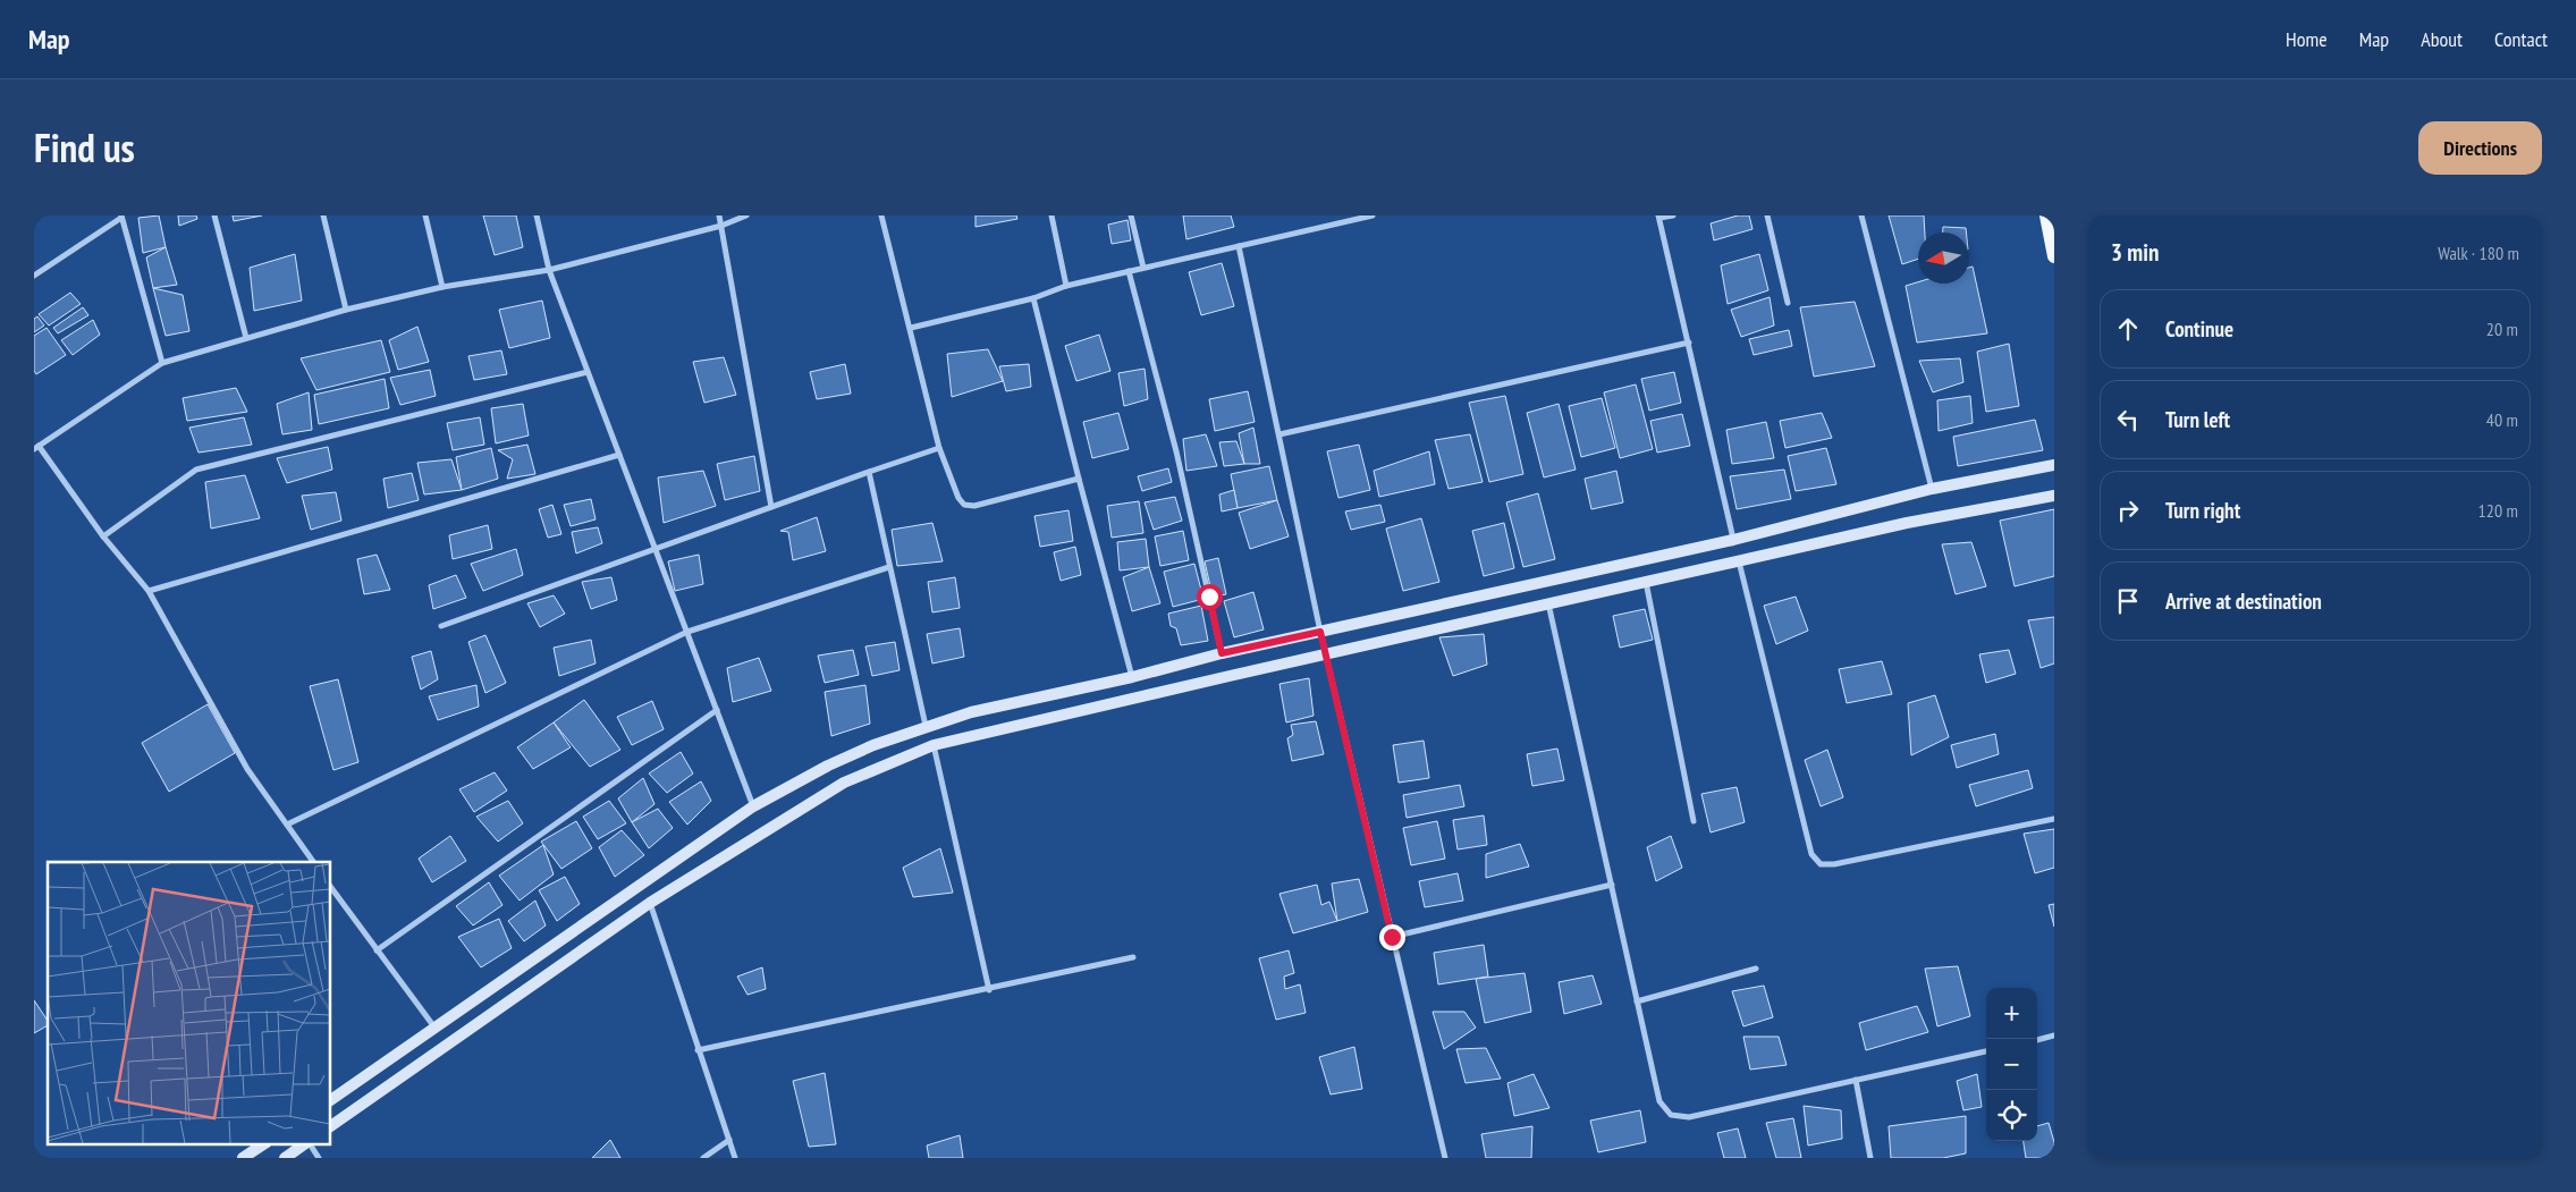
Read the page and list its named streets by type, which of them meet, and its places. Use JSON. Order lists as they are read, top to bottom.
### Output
{
  "north": "left",
  "page": {
    "header": "Map",
    "nav": [
      "Home",
      "Map",
      "About",
      "Contact"
    ],
    "title": "Find us",
    "buttons": "Directions",
    "heading": ["3 min", "Walk · 180 m"],
    "list": [
      ["Continue", "20 m"],
      ["Turn left", "40 m"],
      ["Turn right", "120 m"],
      "Arrive at destination"
    ],
    "map_buttons": ["+", "−"]
  }
}
